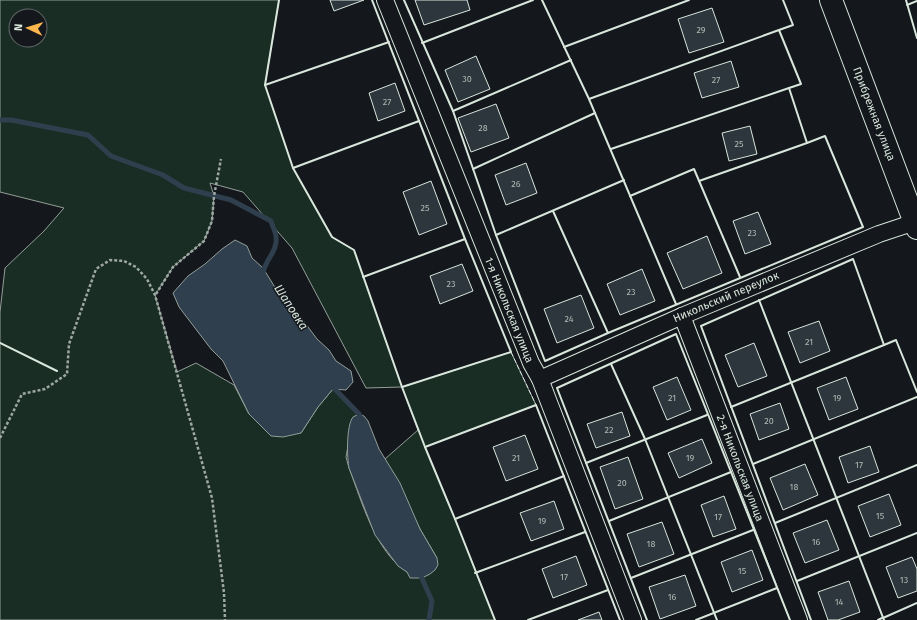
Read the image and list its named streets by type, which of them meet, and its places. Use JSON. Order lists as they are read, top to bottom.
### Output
{
  "streets": {
    "street": [
      "Прибрежная улица",
      "Никольский переулок",
      "1-я Никольская улица",
      "2-я Никольская улица"
    ]
  },
  "crossings": [
    ["Прибрежная улица", "Никольский переулок"],
    ["Никольский переулок", "1-я Никольская улица"],
    ["Никольский переулок", "2-я Никольская улица"]
  ],
  "water": ["Шаповка"],
  "house_numbers": [
    "29",
    "30",
    "27",
    "27",
    "28",
    "25",
    "26",
    "25",
    "23",
    "23",
    "23",
    "24",
    "21",
    "21",
    "19",
    "20",
    "22",
    "21",
    "19",
    "17",
    "20",
    "18",
    "15",
    "17",
    "19",
    "16",
    "18",
    "15",
    "17",
    "13",
    "16",
    "14"
  ],
  "north": "left"
}
